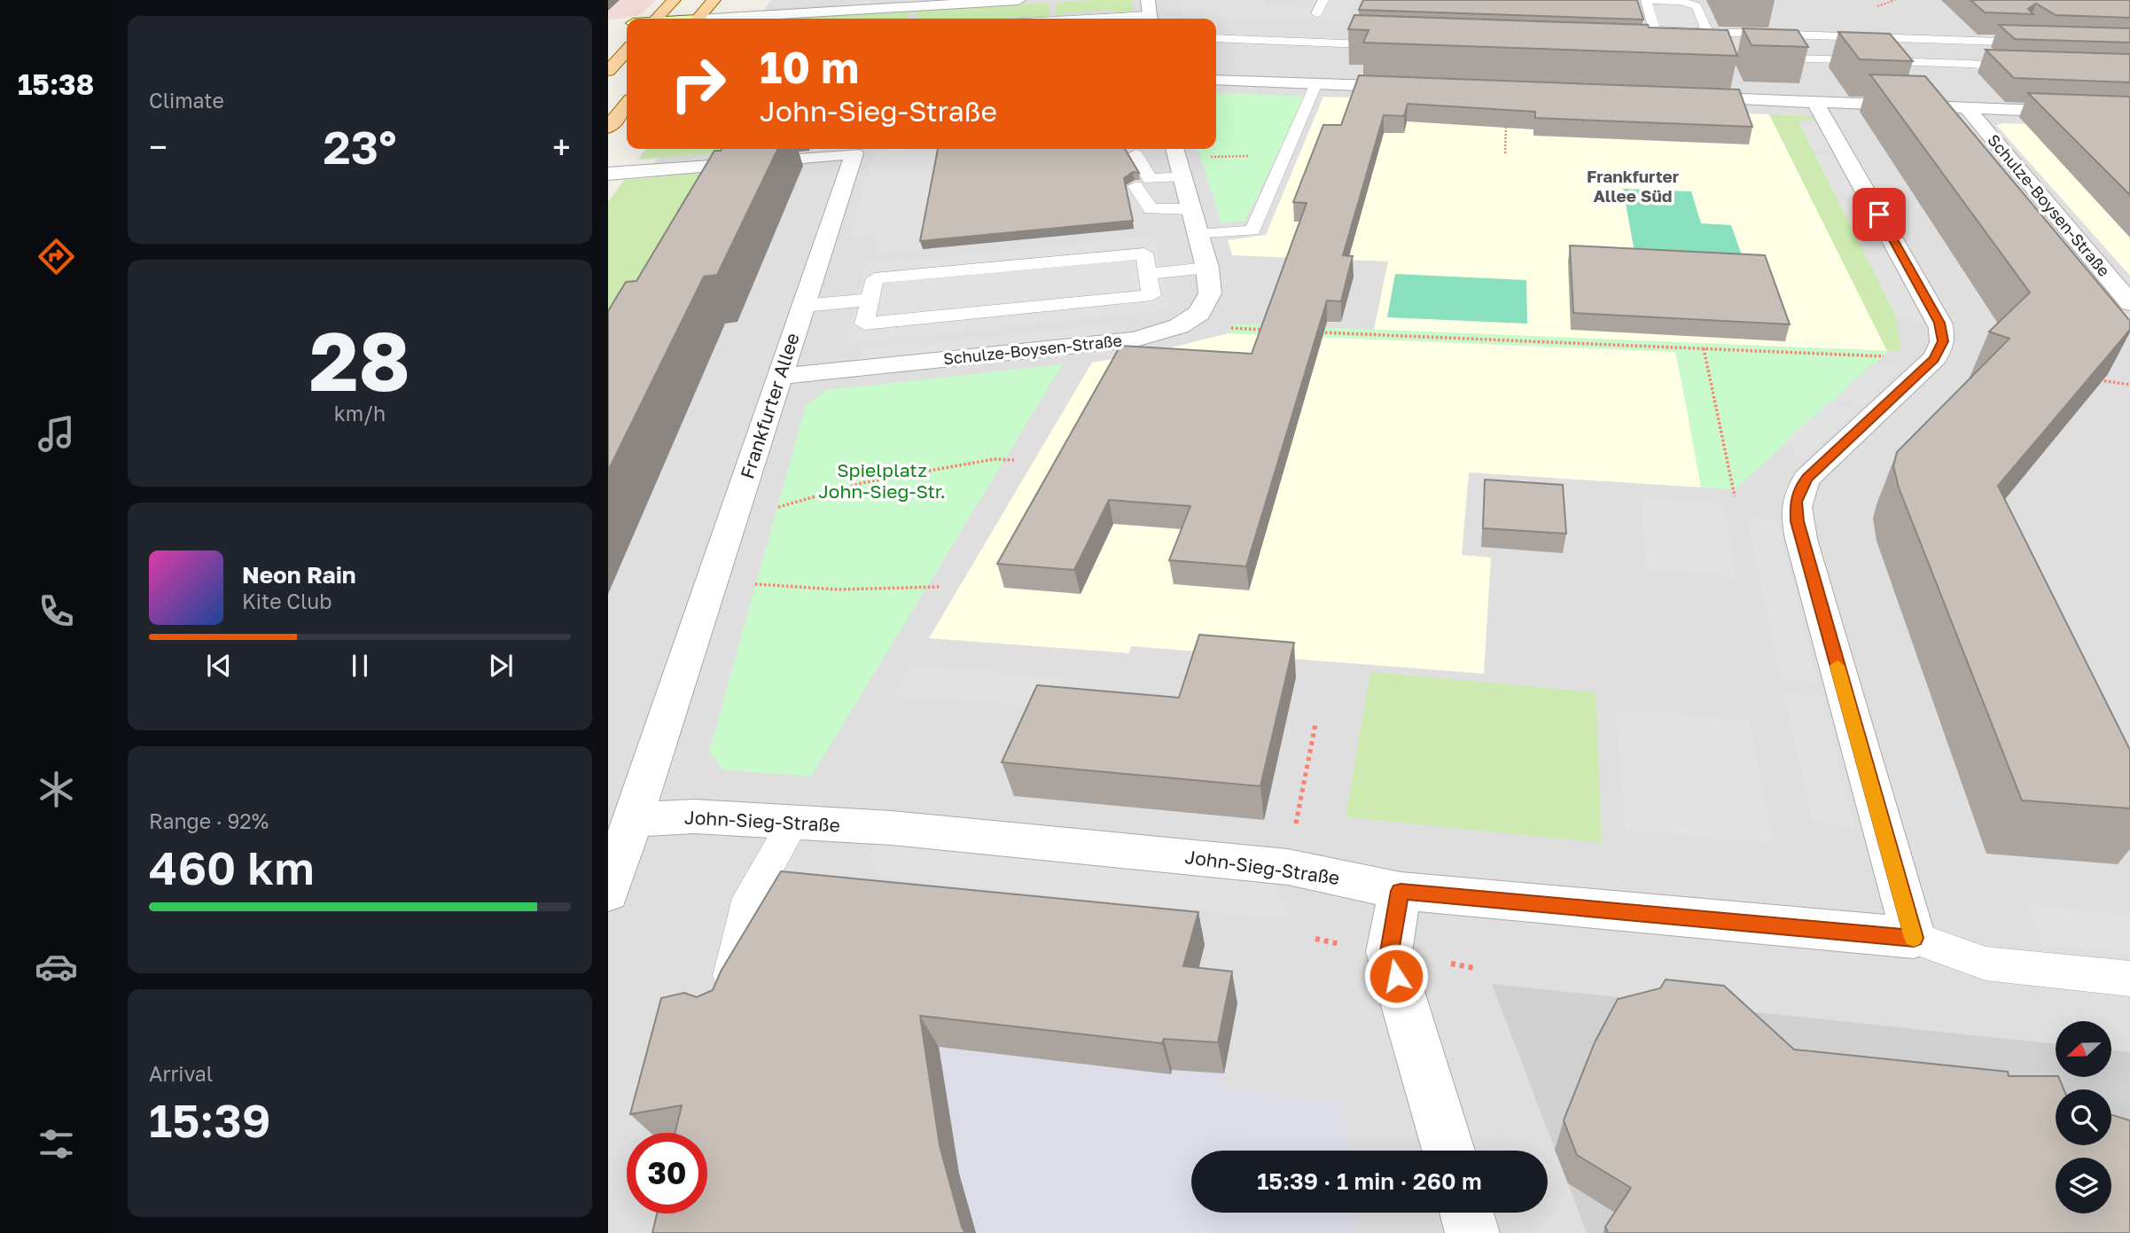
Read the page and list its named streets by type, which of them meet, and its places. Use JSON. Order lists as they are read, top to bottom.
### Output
{
  "streets": {
    "street": ["Schulze-Boysen-Straße", "Frankfurter Allee", "John-Sieg-Straße"]
  },
  "crossings": [
    ["Schulze-Boysen-Straße", "Frankfurter Allee"],
    ["Frankfurter Allee", "John-Sieg-Straße"]
  ],
  "districts": ["Frankfurter Allee Süd"],
  "parks": ["Spielplatz John-Sieg-Str."],
  "north": "left",
  "page": {
    "tabs": "15:38",
    "tile": [
      "Climate",
      ["28", "km/h"],
      ["Range · 92%", "460 km"],
      ["Arrival", "15:39"]
    ],
    "turn": ["10 m", "John-Sieg-Straße"],
    "heat": ["−", "23°", "+"],
    "song": ["Neon Rain", "Kite Club"],
    "limit": "30",
    "trip": "15:39 · 1 min · 260 m"
  }
}
